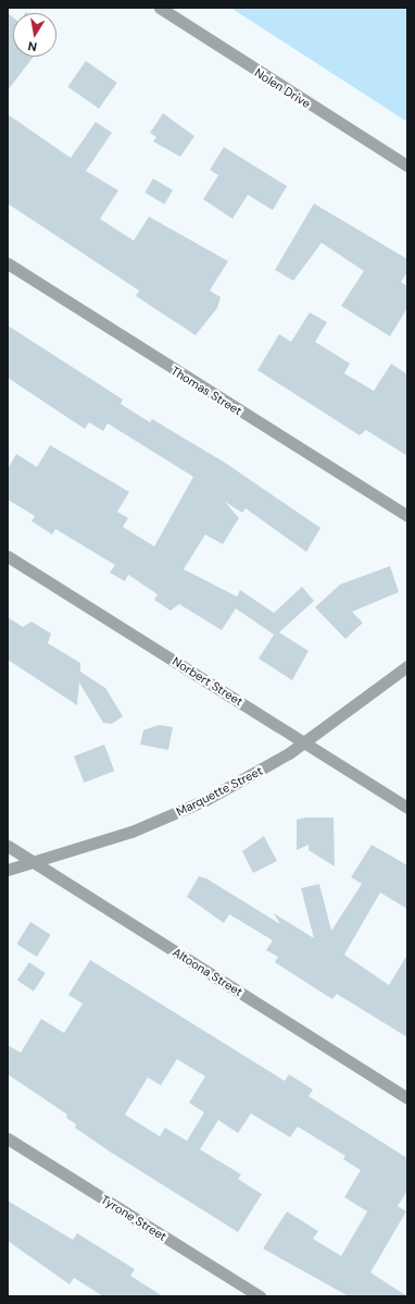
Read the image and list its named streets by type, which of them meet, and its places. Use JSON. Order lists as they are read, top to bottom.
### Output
{
  "streets": {
    "street": [
      "Nolen Drive",
      "Thomas Street",
      "Norbert Street",
      "Marquette Street",
      "Altoona Street",
      "Tyrone Street"
    ]
  },
  "crossings": [
    ["Norbert Street", "Marquette Street"],
    ["Marquette Street", "Altoona Street"]
  ],
  "north": "bottom"
}
